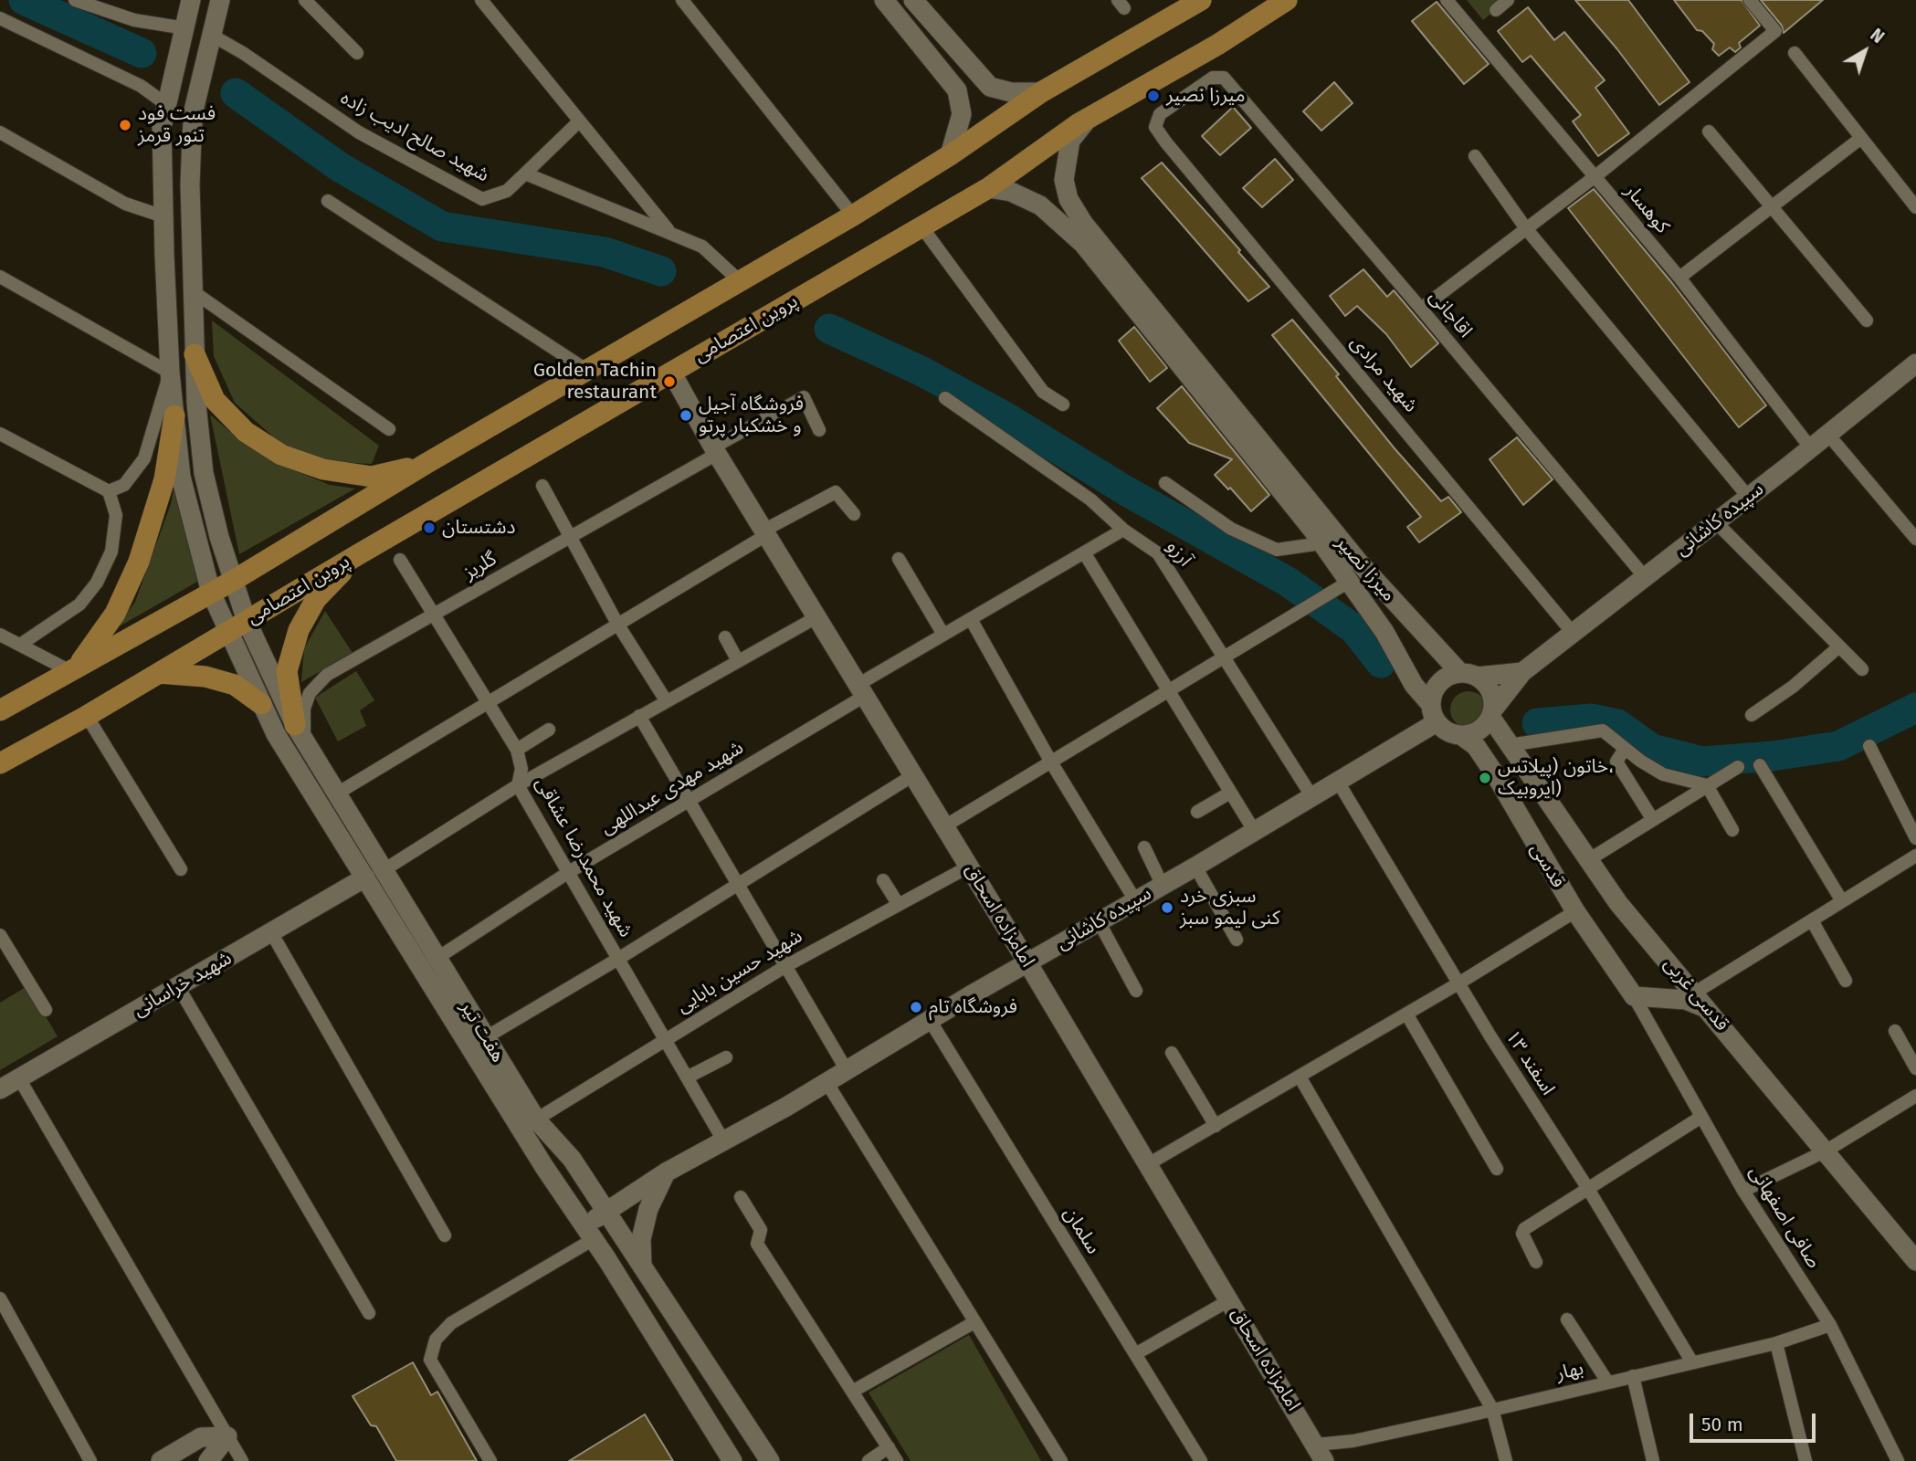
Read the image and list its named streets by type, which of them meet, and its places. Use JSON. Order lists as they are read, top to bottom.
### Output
{
  "streets": {
    "main road": ["پروین اعتصامی"],
    "street": [
      "شهید صالح ادیب زاده",
      "کوهسار",
      "اقاجانی",
      "شهید مرادی",
      "سپیده کاشانی",
      "آرزو",
      "گلریز",
      "میرزا نصیر",
      "شهید مهدی عبداللهی",
      "شهید محمدرضا عشاقی",
      "قدسی",
      "امامزاده اسحاق",
      "شهید حسین بابایی",
      "شهید خراسانی",
      "قدسی غربی",
      "هفت تیر",
      "اسفند ۱۳",
      "صافی اصفهانی",
      "سلمان",
      "بهار"
    ]
  },
  "crossings": [
    ["کوهسار", "سپیده کاشانی"],
    ["اقاجانی", "شهید مرادی"],
    ["اقاجانی", "سپیده کاشانی"],
    ["پروین اعتصامی", "میرزا نصیر"],
    ["پروین اعتصامی", "امامزاده اسحاق"],
    ["پروین اعتصامی", "هفت تیر"],
    ["شهید مرادی", "سپیده کاشانی"],
    ["سپیده کاشانی", "آرزو"],
    ["سپیده کاشانی", "میرزا نصیر"],
    ["سپیده کاشانی", "شهید محمدرضا عشاقی"],
    ["سپیده کاشانی", "قدسی"],
    ["سپیده کاشانی", "امامزاده اسحاق"],
    ["سپیده کاشانی", "قدسی غربی"],
    ["سپیده کاشانی", "هفت تیر"],
    ["سپیده کاشانی", "اسفند ۱۳"],
    ["سپیده کاشانی", "سلمان"],
    ["آرزو", "شهید مهدی عبداللهی"],
    ["گلریز", "شهید محمدرضا عشاقی"],
    ["گلریز", "امامزاده اسحاق"],
    ["گلریز", "هفت تیر"],
    ["میرزا نصیر", "قدسی"],
    ["میرزا نصیر", "قدسی غربی"],
    ["شهید مهدی عبداللهی", "شهید محمدرضا عشاقی"],
    ["شهید مهدی عبداللهی", "امامزاده اسحاق"],
    ["شهید مهدی عبداللهی", "هفت تیر"],
    ["شهید محمدرضا عشاقی", "شهید حسین بابایی"],
    ["قدسی", "قدسی غربی"],
    ["قدسی", "صافی اصفهانی"],
    ["امامزاده اسحاق", "شهید حسین بابایی"],
    ["امامزاده اسحاق", "بهار"],
    ["شهید حسین بابایی", "هفت تیر"],
    ["شهید خراسانی", "هفت تیر"],
    ["اسفند ۱۳", "بهار"],
    ["صافی اصفهانی", "بهار"]
  ],
  "places": [
    "میرزا نصیر",
    "فست فود تنور قرمز",
    "Golden Tachin restaurant",
    "فروشگاه آجیل و خشکبار پرتو",
    "دشتستان",
    "خاتون (پیلاتس، ایروبیک)",
    "سبزی خرد کنی لیمو سبز",
    "فروشگاه تام"
  ],
  "scale_bar": "50 m",
  "north": "top right"
}
